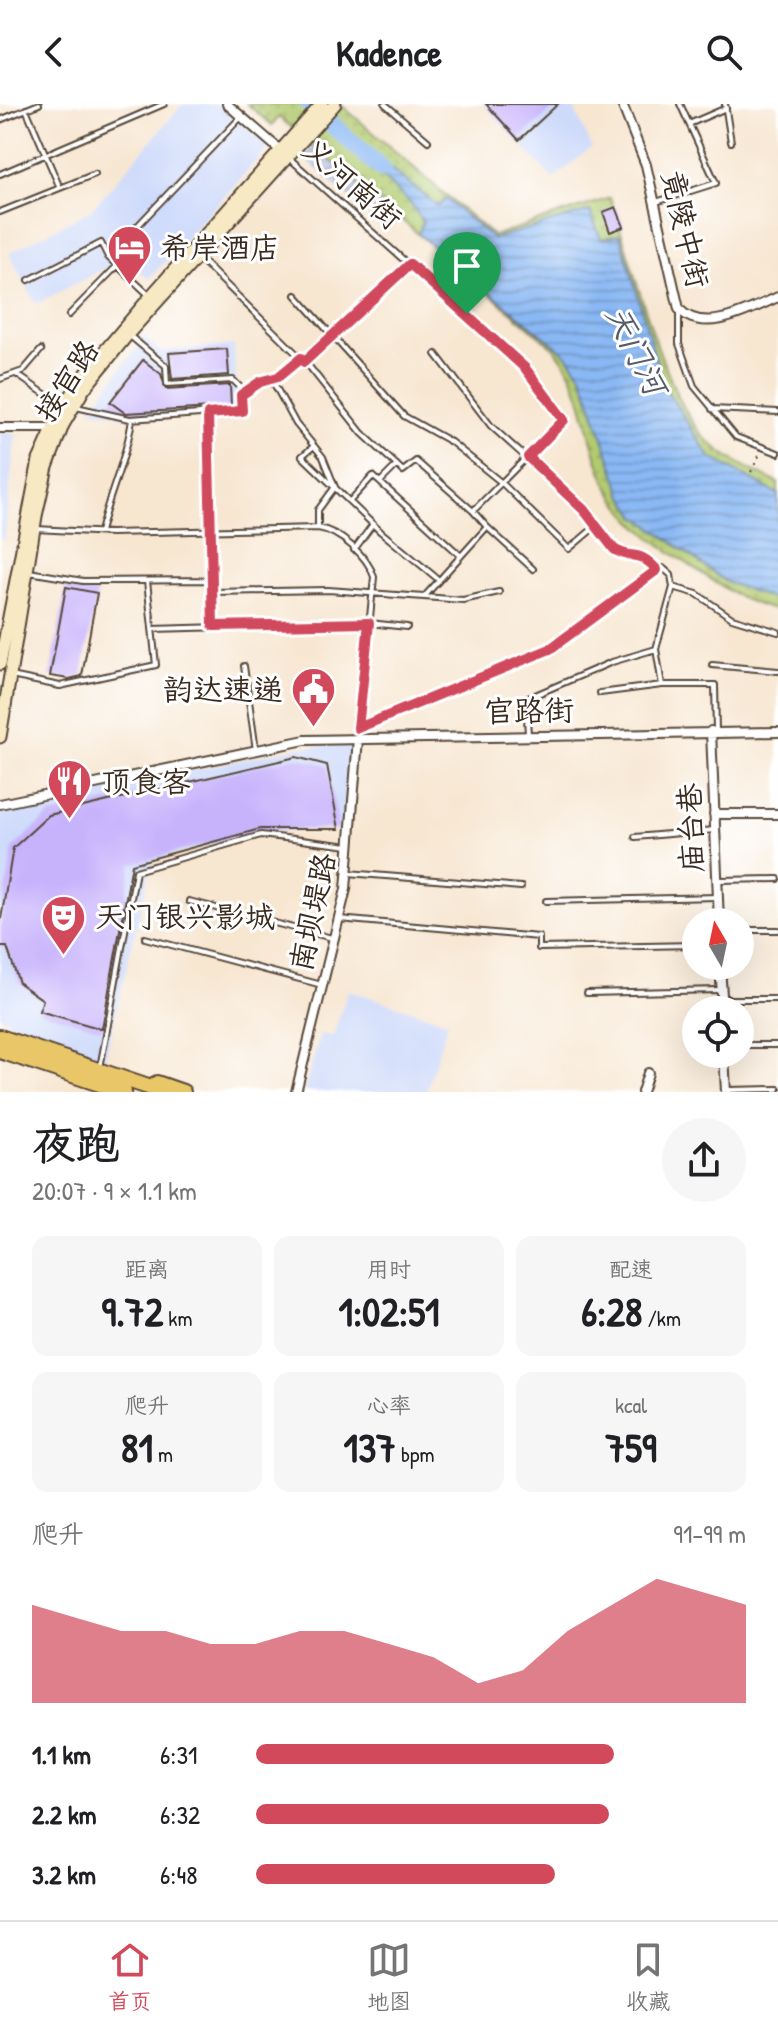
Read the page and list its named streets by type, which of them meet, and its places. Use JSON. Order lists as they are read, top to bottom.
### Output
{
  "streets": {
    "main road": ["接官路"],
    "street": [
      "竟陵中街",
      "官路街",
      "庙台巷",
      "南坝堤路"
    ],
    "lane": ["义河南街"]
  },
  "crossings": [
    ["义河南街", "接官路"],
    ["官路街", "庙台巷"],
    ["官路街", "南坝堤路"]
  ],
  "water": ["天门河"],
  "places": {
    "hotel": ["希岸酒店"],
    "public building": ["韵达速递"],
    "restaurant": ["顶食客"],
    "theatre": ["天门银兴影城"]
  },
  "north": "top",
  "page": {
    "header": "Kadence",
    "heading": ["夜跑", "20:07 · 9 × 1.1 km"],
    "stats": [
      ["距离", "9.72 km"],
      ["用时", "1:02:51"],
      ["配速", "6:28 /km"],
      ["爬升", "81 m"],
      ["心率", "137 bpm"],
      ["kcal", "759"]
    ],
    "chart": ["爬升", "91–99 m"],
    "list": [
      {
        "name": "1.1 km",
        "note": "6:31"
      },
      {
        "name": "2.2 km",
        "note": "6:32"
      },
      {
        "name": "3.2 km",
        "note": "6:48"
      }
    ],
    "tabs": ["首页", "地图", "收藏"]
  }
}
